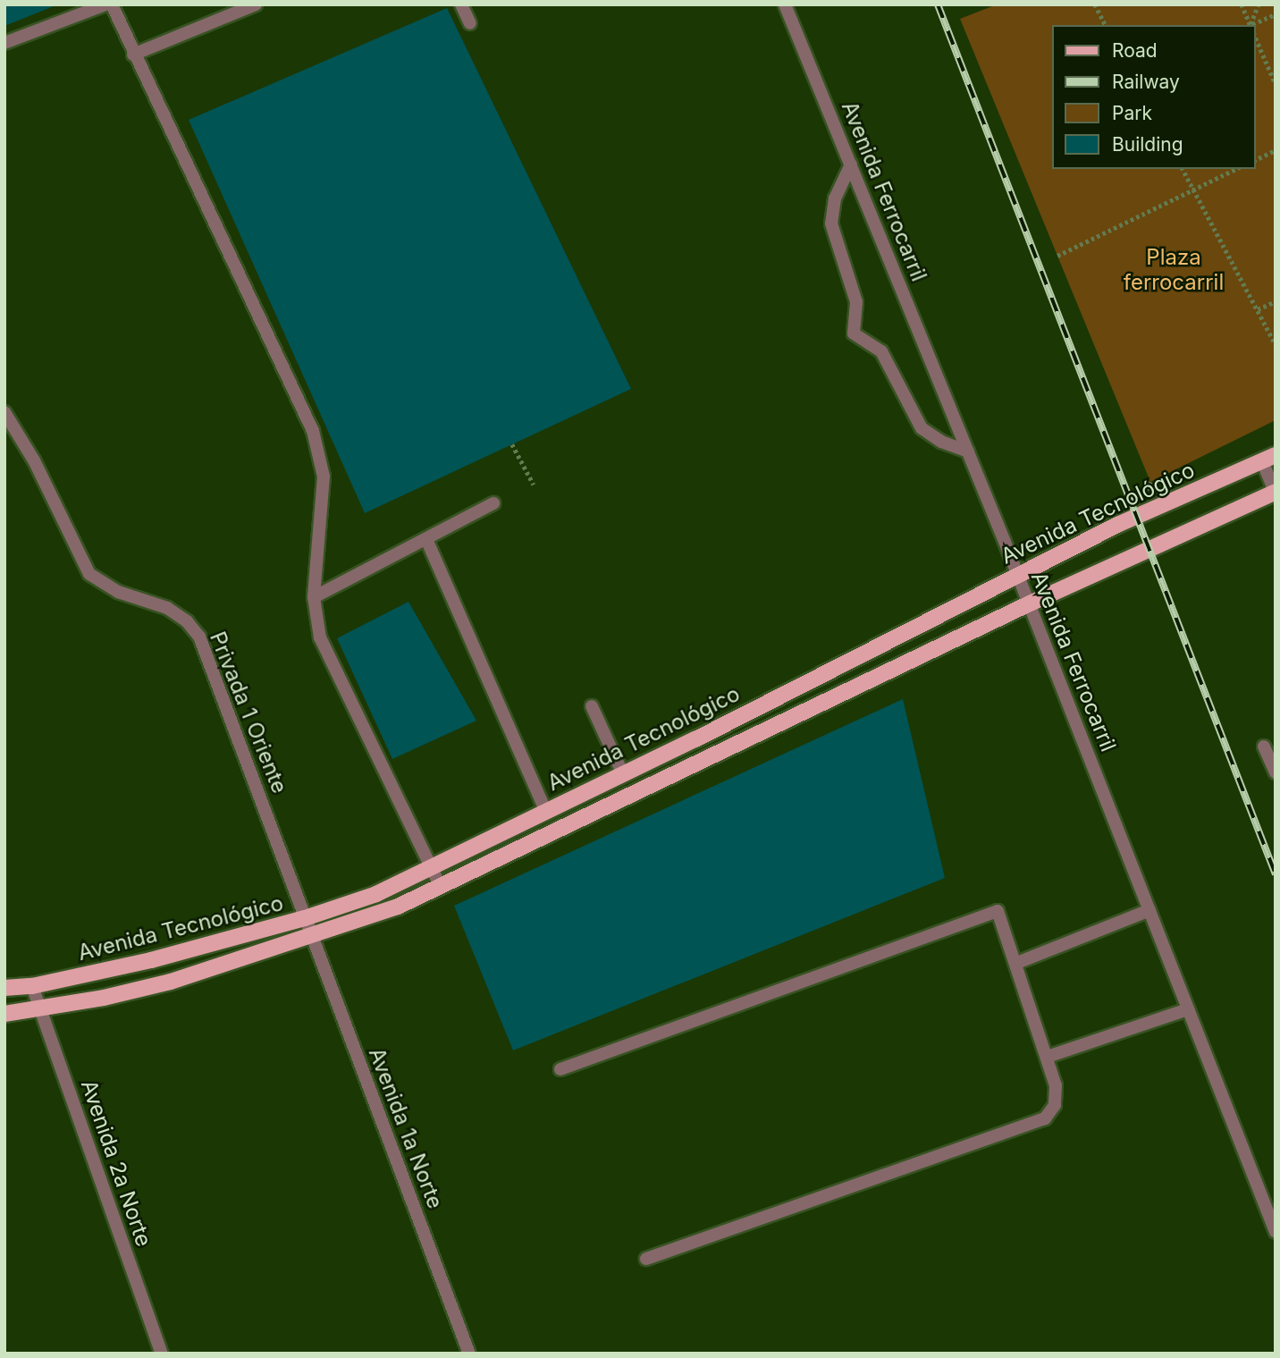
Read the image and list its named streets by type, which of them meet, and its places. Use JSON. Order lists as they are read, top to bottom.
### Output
{
  "streets": {
    "main road": ["Avenida Tecnológico"],
    "street": [
      "Avenida Ferrocarril",
      "Privada 1 Oriente",
      "Avenida 1a Norte",
      "Avenida 2a Norte"
    ]
  },
  "crossings": [
    ["Avenida Ferrocarril", "Avenida Tecnológico"],
    ["Avenida Tecnológico", "Privada 1 Oriente"],
    ["Avenida Tecnológico", "Avenida 1a Norte"],
    ["Avenida Tecnológico", "Avenida 2a Norte"],
    ["Privada 1 Oriente", "Avenida 1a Norte"]
  ],
  "parks": ["Plaza ferrocarril"],
  "legend": [
    "Road",
    "Railway",
    "Park",
    "Building"
  ]
}
